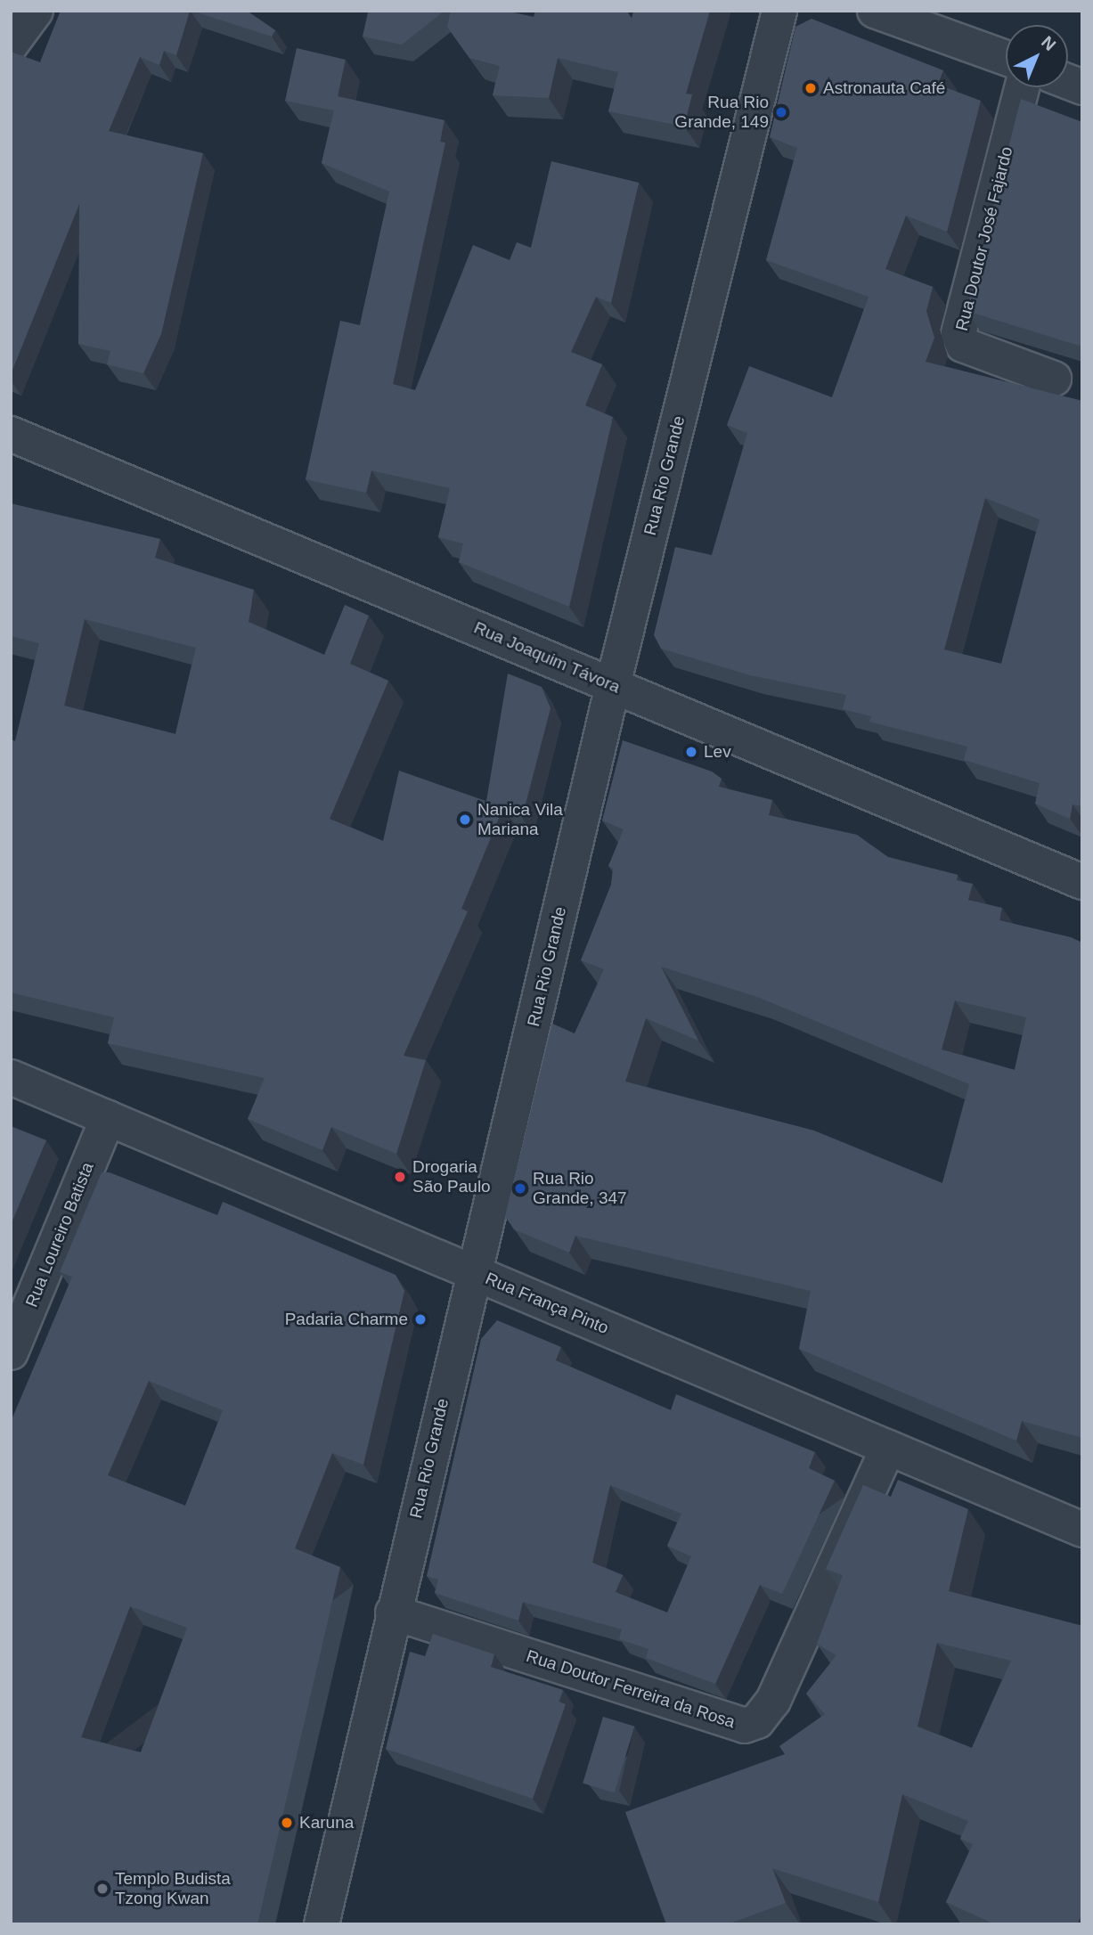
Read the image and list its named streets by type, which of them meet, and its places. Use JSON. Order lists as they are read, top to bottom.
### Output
{
  "streets": {
    "street": [
      "Rua Doutor José Fajardo",
      "Rua Rio Grande",
      "Rua Joaquim Távora",
      "Rua Loureiro Batista",
      "Rua França Pinto",
      "Rua Doutor Ferreira da Rosa"
    ]
  },
  "crossings": [
    ["Rua Rio Grande", "Rua Joaquim Távora"],
    ["Rua Rio Grande", "Rua França Pinto"],
    ["Rua Rio Grande", "Rua Doutor Ferreira da Rosa"],
    ["Rua Loureiro Batista", "Rua França Pinto"],
    ["Rua França Pinto", "Rua Doutor Ferreira da Rosa"]
  ],
  "places": [
    "Astronauta Café",
    "Rua Rio Grande, 149",
    "Lev",
    "Nanica Vila Mariana",
    "Drogaria São Paulo",
    "Rua Rio Grande, 347",
    "Padaria Charme",
    "Karuna",
    "Templo Budista Tzong Kwan"
  ],
  "north": "top right"
}
